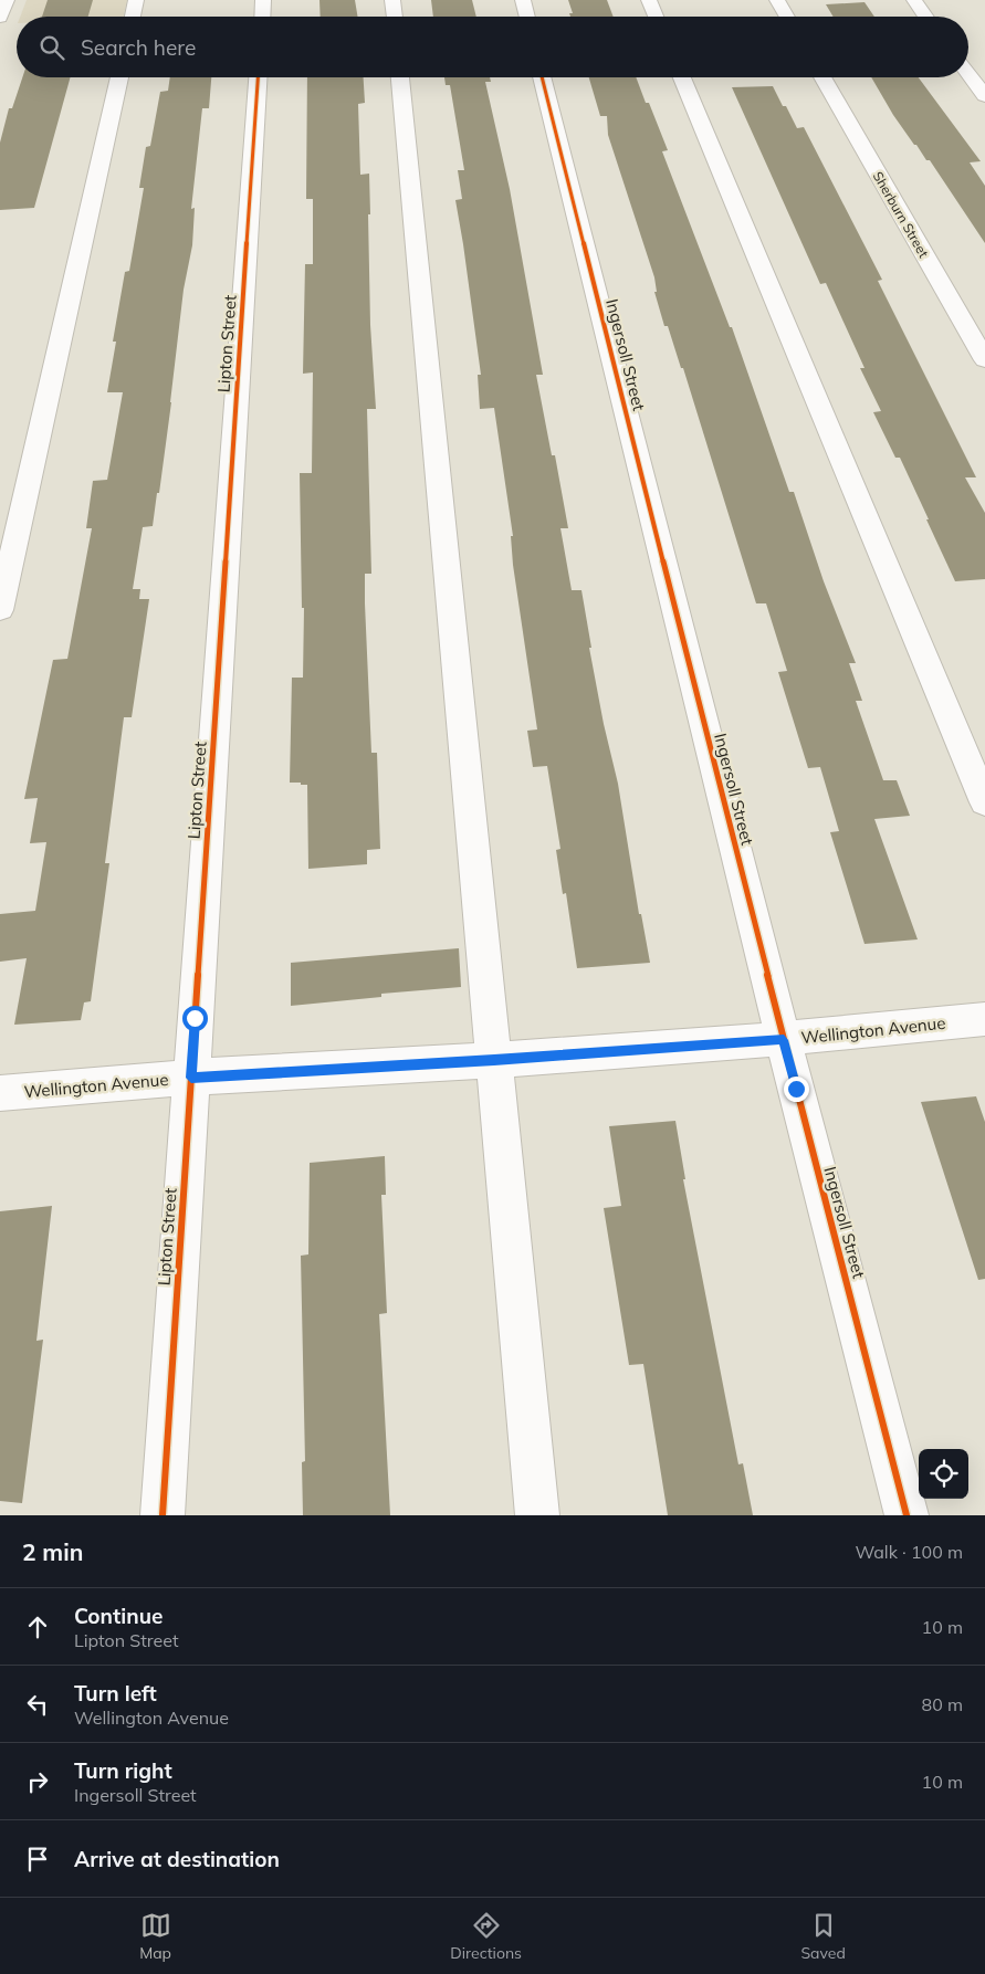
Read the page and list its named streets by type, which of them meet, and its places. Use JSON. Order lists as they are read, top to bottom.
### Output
{
  "streets": {
    "street": [
      "Sherburn Street",
      "Lipton Street",
      "Ingersoll Street",
      "Wellington Avenue"
    ]
  },
  "crossings": [
    ["Lipton Street", "Wellington Avenue"],
    ["Ingersoll Street", "Wellington Avenue"]
  ],
  "page": {
    "search": "Search here",
    "heading": ["2 min", "Walk · 100 m"],
    "list": [
      ["Continue", "Lipton Street", "10 m"],
      ["Turn left", "Wellington Avenue", "80 m"],
      ["Turn right", "Ingersoll Street", "10 m"],
      "Arrive at destination"
    ],
    "nav": ["Map", "Directions", "Saved"]
  }
}
